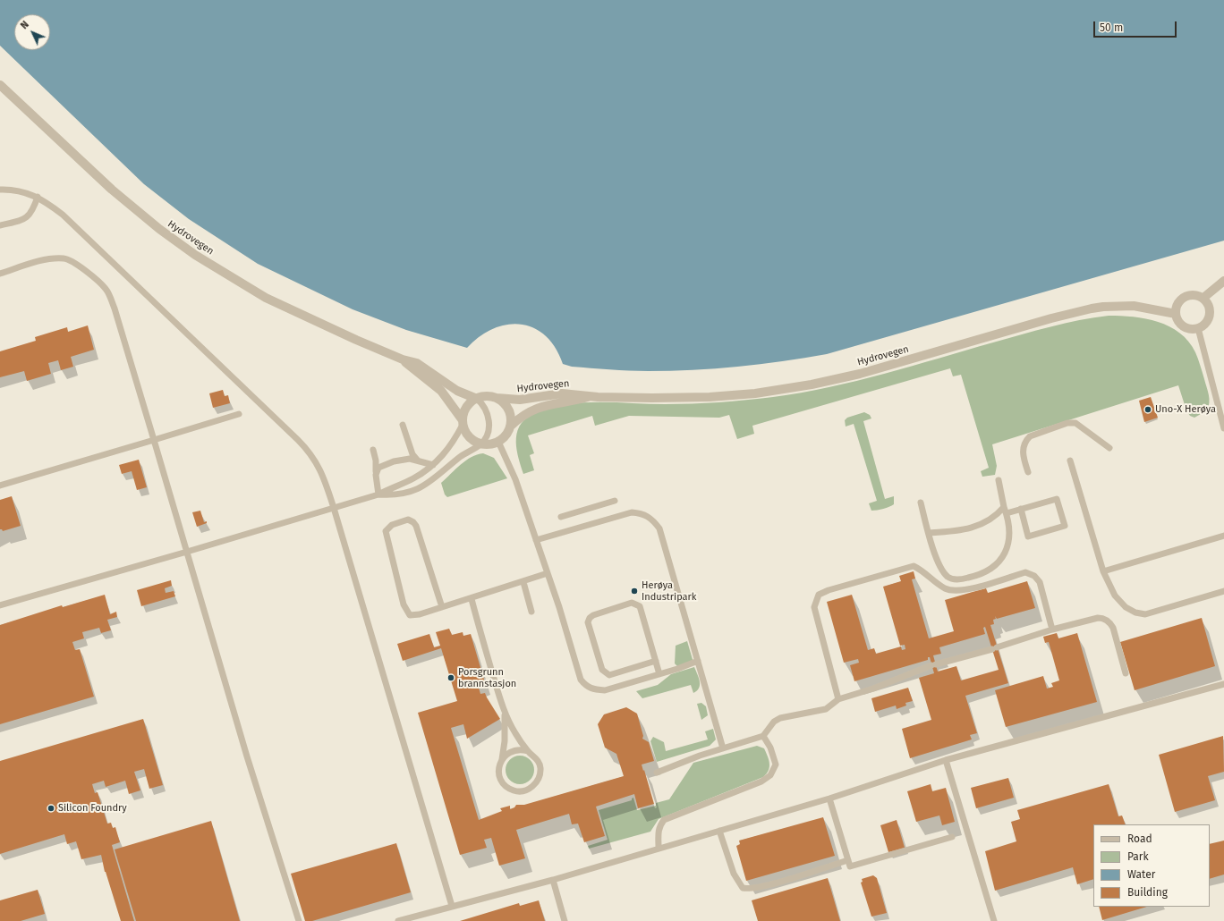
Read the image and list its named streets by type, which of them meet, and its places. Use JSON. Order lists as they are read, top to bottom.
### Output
{
  "streets": {
    "street": ["Hydrovegen"]
  },
  "places": [
    "Uno-X Herøya",
    "Herøya Industripark",
    "Porsgrunn brannstasjon",
    "Silicon Foundry"
  ],
  "legend": [
    "Road",
    "Park",
    "Water",
    "Building"
  ],
  "scale_bar": "50 m",
  "north": "top left"
}
